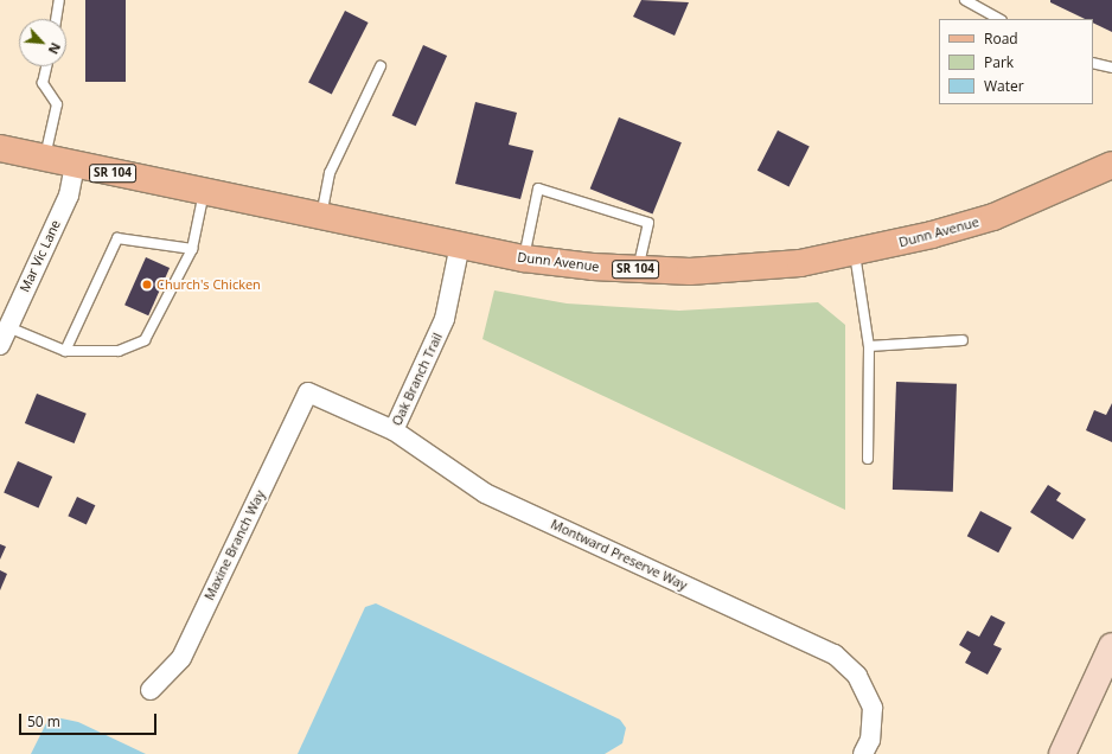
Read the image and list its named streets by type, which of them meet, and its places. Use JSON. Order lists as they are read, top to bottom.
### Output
{
  "streets": {
    "main road": ["SR 104", "Dunn Avenue"],
    "street": [
      "Mar Vic Lane",
      "Oak Branch Trail",
      "Maxine Branch Way",
      "Montward Preserve Way"
    ]
  },
  "crossings": [
    ["Dunn Avenue", "Mar Vic Lane"],
    ["Dunn Avenue", "Oak Branch Trail"],
    ["Oak Branch Trail", "Montward Preserve Way"],
    ["Maxine Branch Way", "Montward Preserve Way"]
  ],
  "places": ["Church's Chicken"],
  "legend": ["Road", "Park", "Water"],
  "scale_bar": "50 m",
  "north": "bottom right"
}
